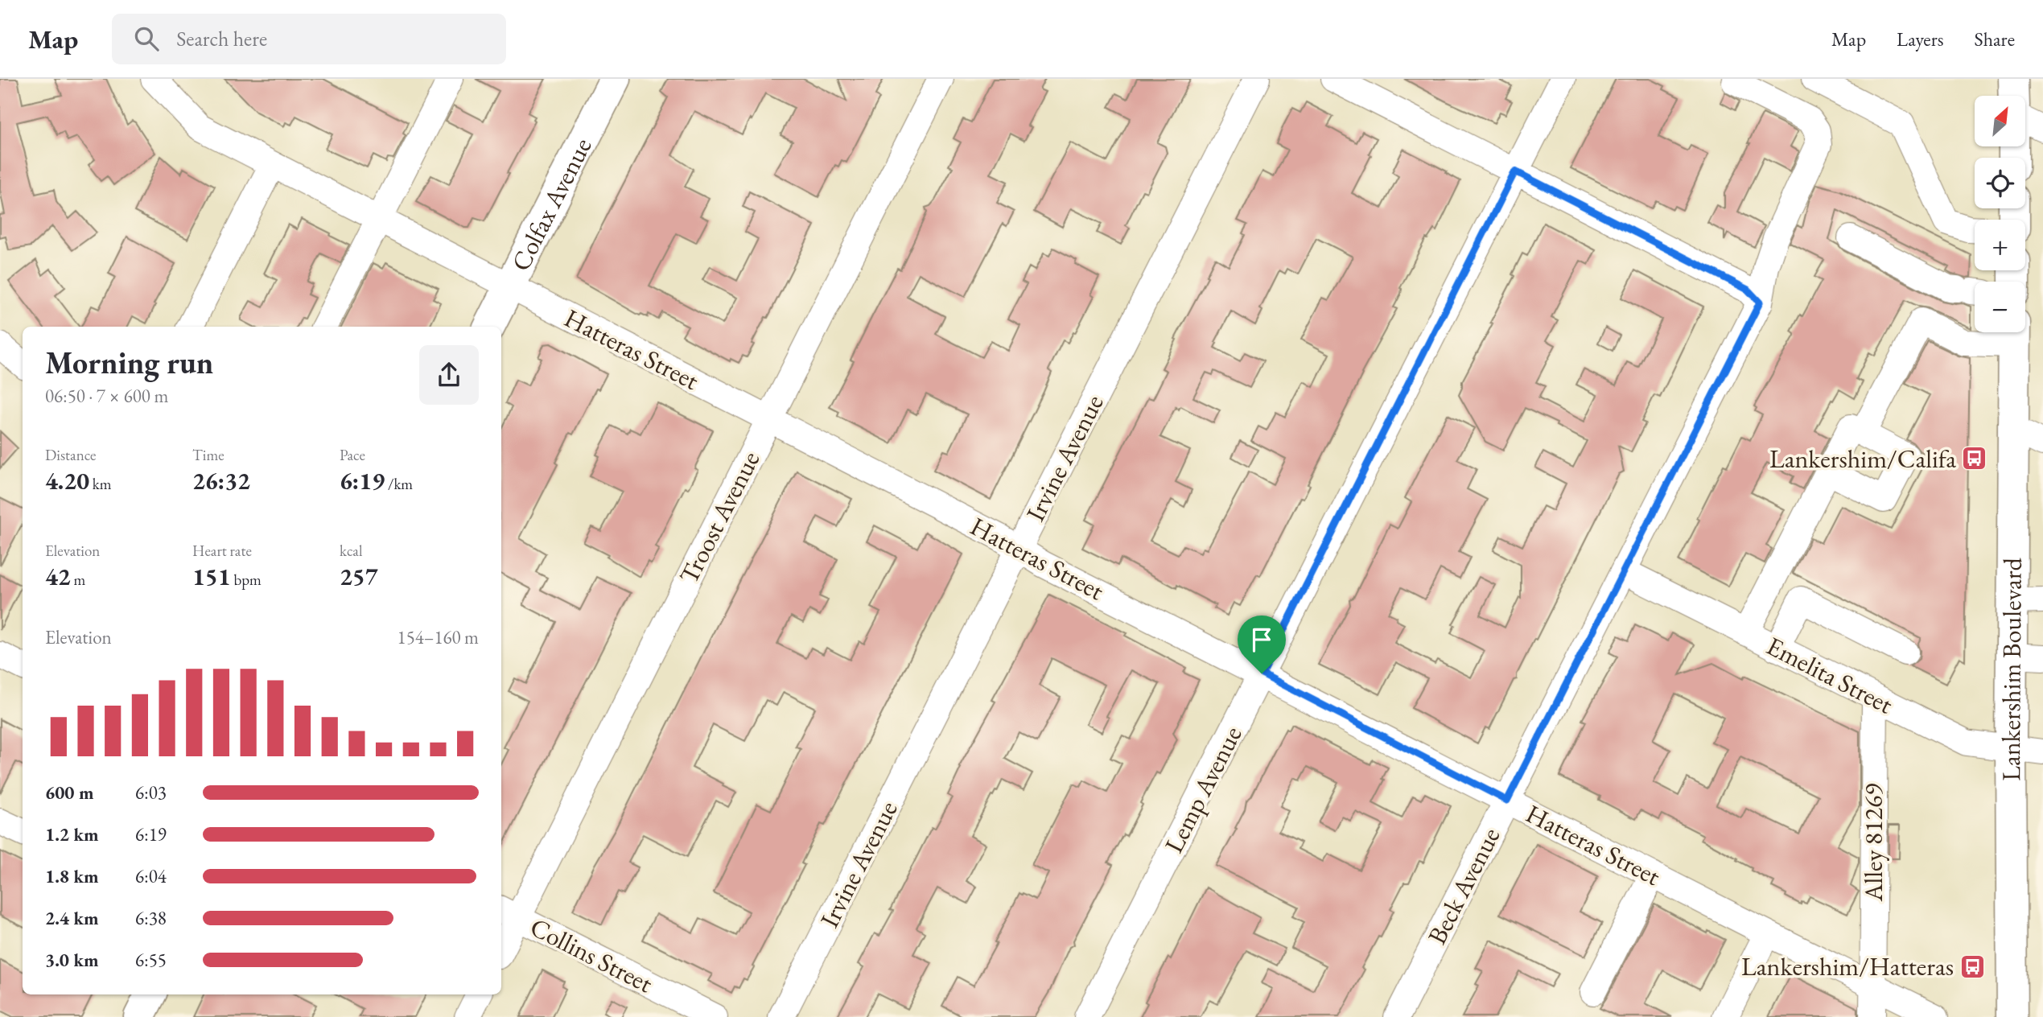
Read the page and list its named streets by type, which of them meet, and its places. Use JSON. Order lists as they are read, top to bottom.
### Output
{
  "streets": {
    "main road": ["Colfax Avenue", "Lankershim Boulevard"],
    "street": [
      "Hatteras Street",
      "Irvine Avenue",
      "Troost Avenue",
      "Emelita Street",
      "Lemp Avenue",
      "Alley 81269",
      "Beck Avenue",
      "Collins Street"
    ]
  },
  "crossings": [
    ["Colfax Avenue", "Hatteras Street"],
    ["Hatteras Street", "Irvine Avenue"],
    ["Hatteras Street", "Troost Avenue"],
    ["Hatteras Street", "Lemp Avenue"],
    ["Hatteras Street", "Alley 81269"],
    ["Hatteras Street", "Beck Avenue"],
    ["Troost Avenue", "Collins Street"],
    ["Lankershim Boulevard", "Emelita Street"],
    ["Emelita Street", "Alley 81269"],
    ["Emelita Street", "Beck Avenue"]
  ],
  "places": {
    "bus stop": ["Lankershim/Califa", "Lankershim/Hatteras"]
  },
  "north": "top right",
  "page": {
    "header": "Map",
    "search": "Search here",
    "nav": ["Map", "Layers", "Share"],
    "map_buttons": ["+", "−"],
    "heading": ["Morning run", "06:50 · 7 × 600 m"],
    "stats": [
      ["Distance", "4.20 km"],
      ["Time", "26:32"],
      ["Pace", "6:19 /km"],
      ["Elevation", "42 m"],
      ["Heart rate", "151 bpm"],
      ["kcal", "257"]
    ],
    "chart": ["Elevation", "154–160 m"],
    "list": [
      {
        "name": "600 m",
        "note": "6:03"
      },
      {
        "name": "1.2 km",
        "note": "6:19"
      },
      {
        "name": "1.8 km",
        "note": "6:04"
      },
      {
        "name": "2.4 km",
        "note": "6:38"
      },
      {
        "name": "3.0 km",
        "note": "6:55"
      }
    ]
  }
}
